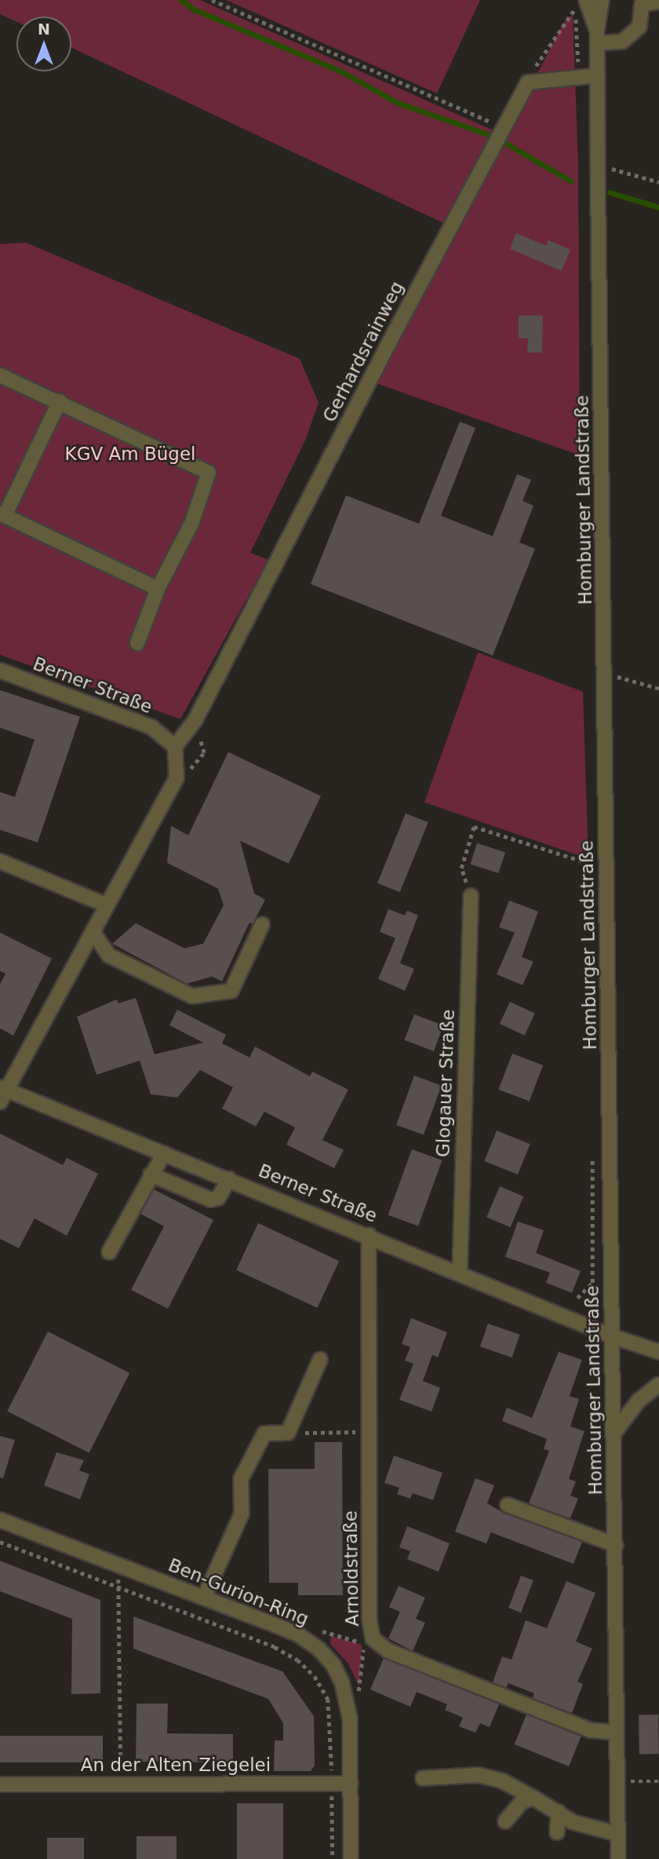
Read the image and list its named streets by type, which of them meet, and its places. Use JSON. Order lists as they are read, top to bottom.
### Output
{
  "streets": {
    "street": [
      "Gerhardsrainweg",
      "Homburger Landstraße",
      "Berner Straße",
      "Glogauer Straße",
      "Arnoldstraße",
      "Ben-Gurion-Ring",
      "An der Alten Ziegelei"
    ]
  },
  "crossings": [
    ["Gerhardsrainweg", "Berner Straße"],
    ["Homburger Landstraße", "Berner Straße"],
    ["Homburger Landstraße", "Arnoldstraße"],
    ["Berner Straße", "Glogauer Straße"],
    ["Berner Straße", "Arnoldstraße"],
    ["Ben-Gurion-Ring", "An der Alten Ziegelei"]
  ],
  "parks": ["KGV Am Bügel"],
  "north": "top"
}
